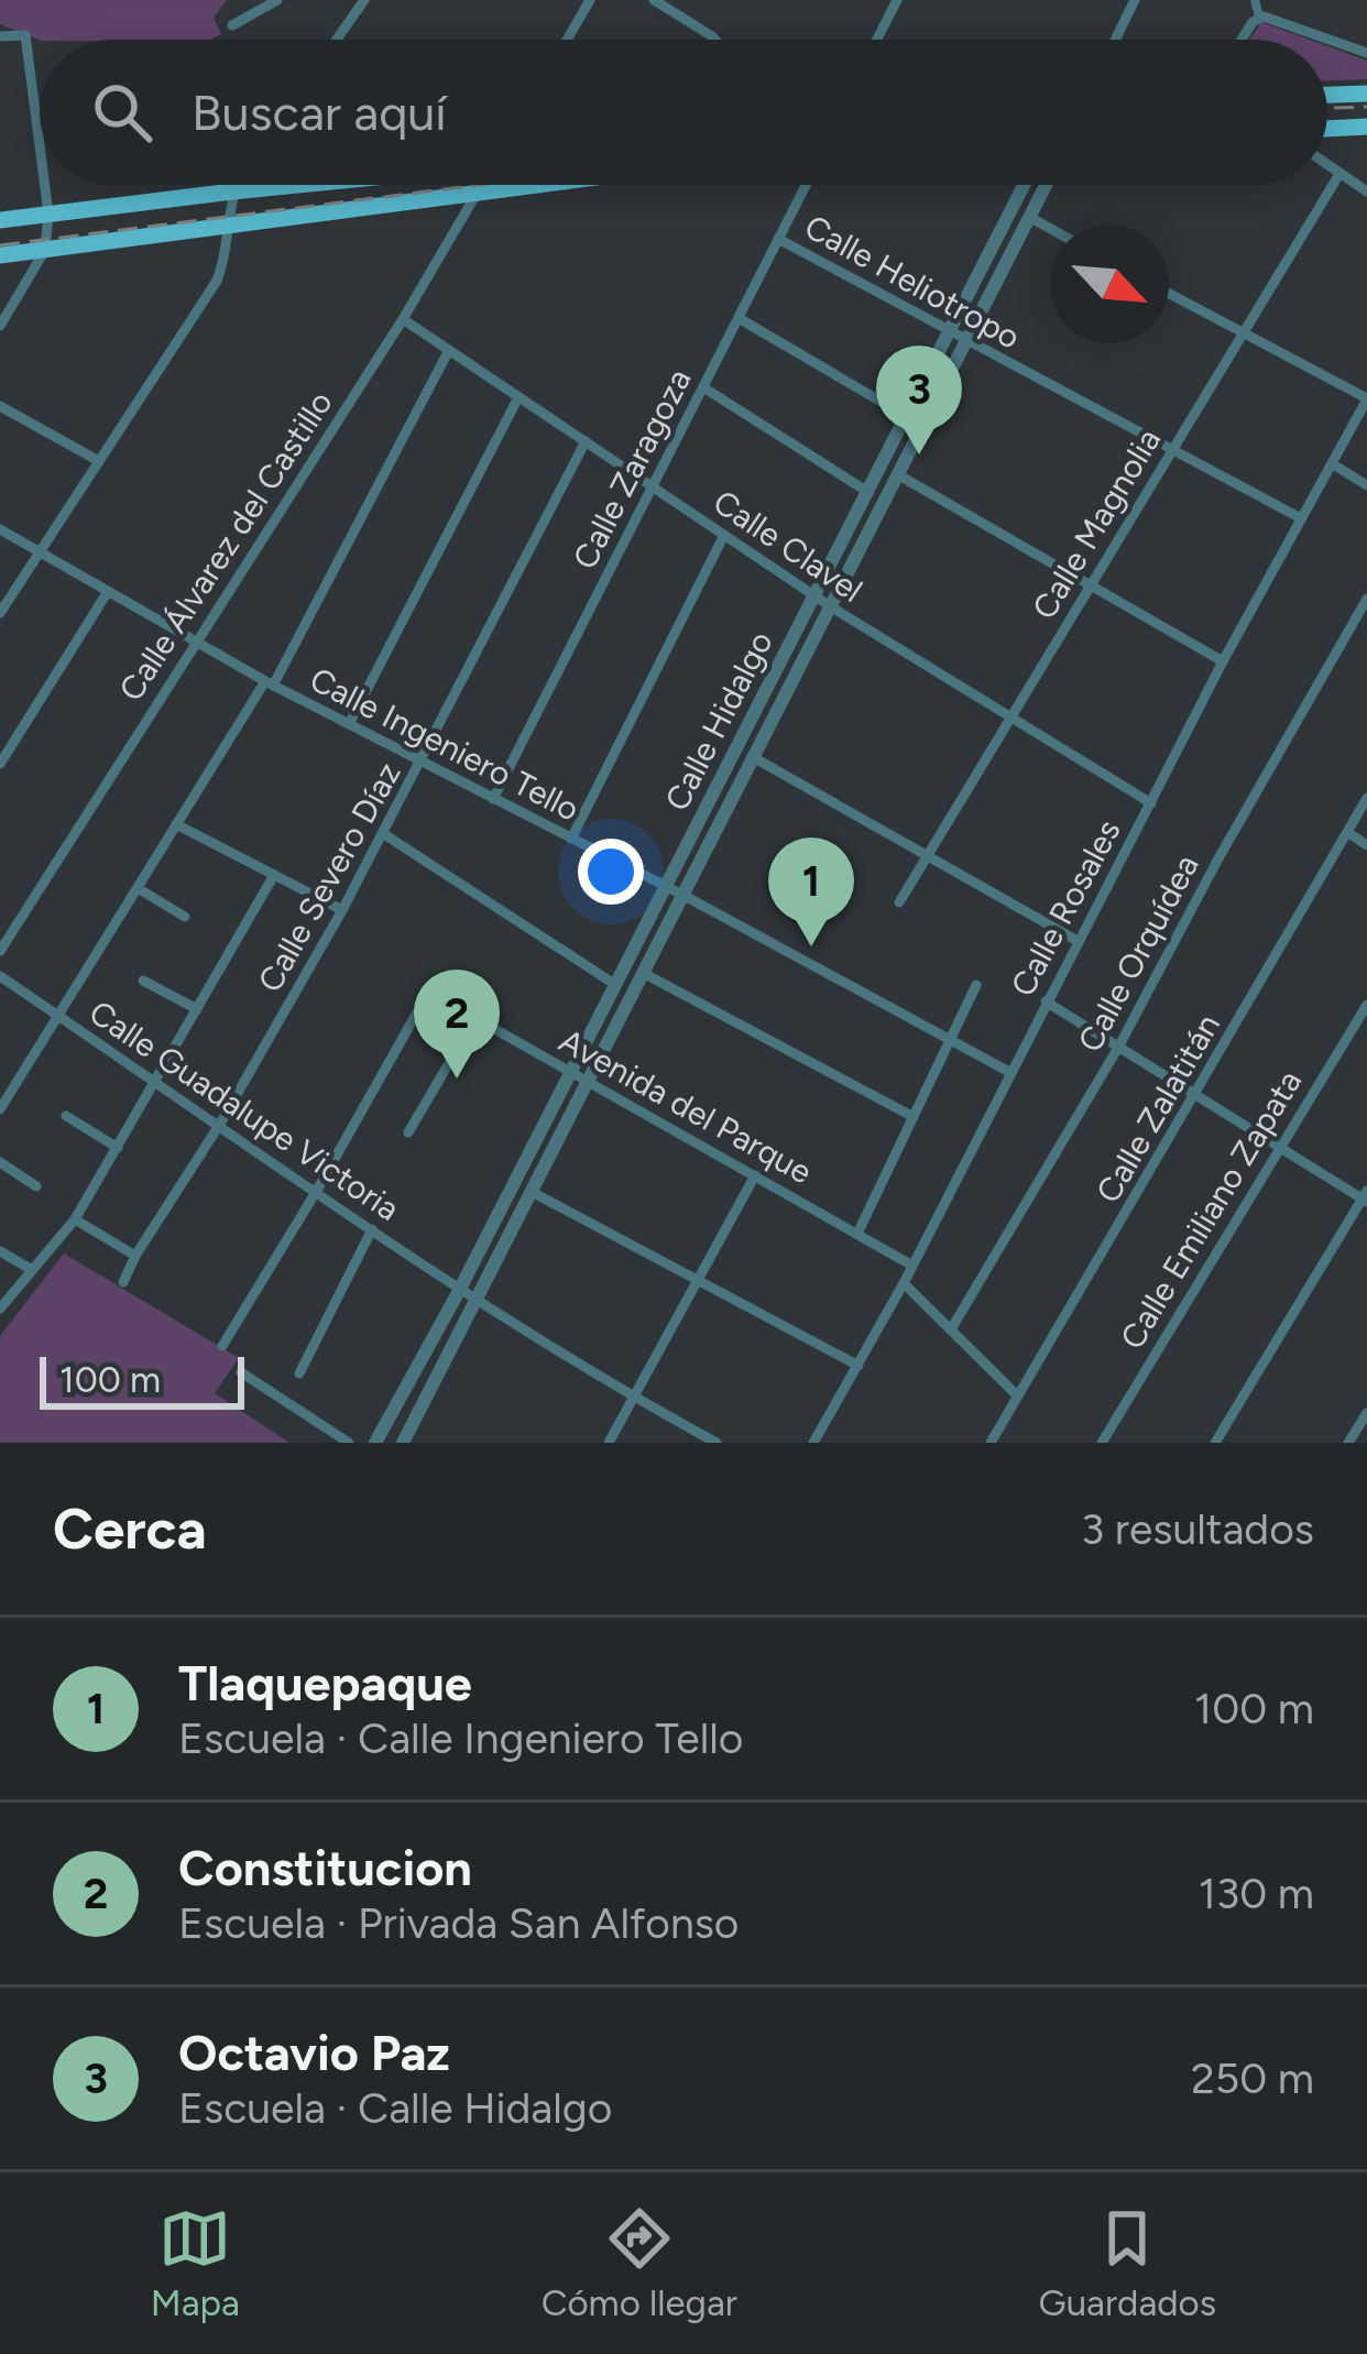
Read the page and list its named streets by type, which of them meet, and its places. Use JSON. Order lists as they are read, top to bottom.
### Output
{
  "streets": {
    "street": [
      "Calle Heliotropo",
      "Calle Zaragoza",
      "Calle Magnolia",
      "Calle Álvarez del Castillo",
      "Calle Clavel",
      "Calle Hidalgo",
      "Calle Ingeniero Tello",
      "Calle Severo Díaz",
      "Calle Rosales",
      "Calle Orquídea",
      "Avenida del Parque",
      "Calle Zalatitán",
      "Calle Guadalupe Victoria",
      "Calle Emiliano Zapata"
    ]
  },
  "crossings": [
    ["Calle Heliotropo", "Calle Zaragoza"],
    ["Calle Heliotropo", "Calle Magnolia"],
    ["Calle Heliotropo", "Calle Hidalgo"],
    ["Calle Heliotropo", "Calle Rosales"],
    ["Calle Zaragoza", "Calle Clavel"],
    ["Calle Zaragoza", "Calle Ingeniero Tello"],
    ["Calle Magnolia", "Calle Clavel"],
    ["Calle Álvarez del Castillo", "Calle Clavel"],
    ["Calle Álvarez del Castillo", "Calle Ingeniero Tello"],
    ["Calle Clavel", "Calle Hidalgo"],
    ["Calle Clavel", "Calle Severo Díaz"],
    ["Calle Clavel", "Calle Rosales"],
    ["Calle Hidalgo", "Calle Ingeniero Tello"],
    ["Calle Hidalgo", "Avenida del Parque"],
    ["Calle Hidalgo", "Calle Guadalupe Victoria"],
    ["Calle Ingeniero Tello", "Calle Severo Díaz"],
    ["Calle Ingeniero Tello", "Calle Rosales"],
    ["Calle Severo Díaz", "Calle Guadalupe Victoria"],
    ["Calle Rosales", "Avenida del Parque"],
    ["Avenida del Parque", "Calle Guadalupe Victoria"]
  ],
  "scale_bar": "100 m",
  "north": "bottom right",
  "page": {
    "search": "Buscar aquí",
    "pins": ["3", "1", "2"],
    "scale": "100 m",
    "heading": ["Cerca", "3 resultados"],
    "list": [
      {
        "mark": "1",
        "name": "Tlaquepaque",
        "note": "Escuela · Calle Ingeniero Tello",
        "value": "100 m"
      },
      {
        "mark": "2",
        "name": "Constitucion",
        "note": "Escuela · Privada San Alfonso",
        "value": "130 m"
      },
      {
        "mark": "3",
        "name": "Octavio Paz",
        "note": "Escuela · Calle Hidalgo",
        "value": "250 m"
      }
    ],
    "nav": ["Mapa", "Cómo llegar", "Guardados"]
  }
}
